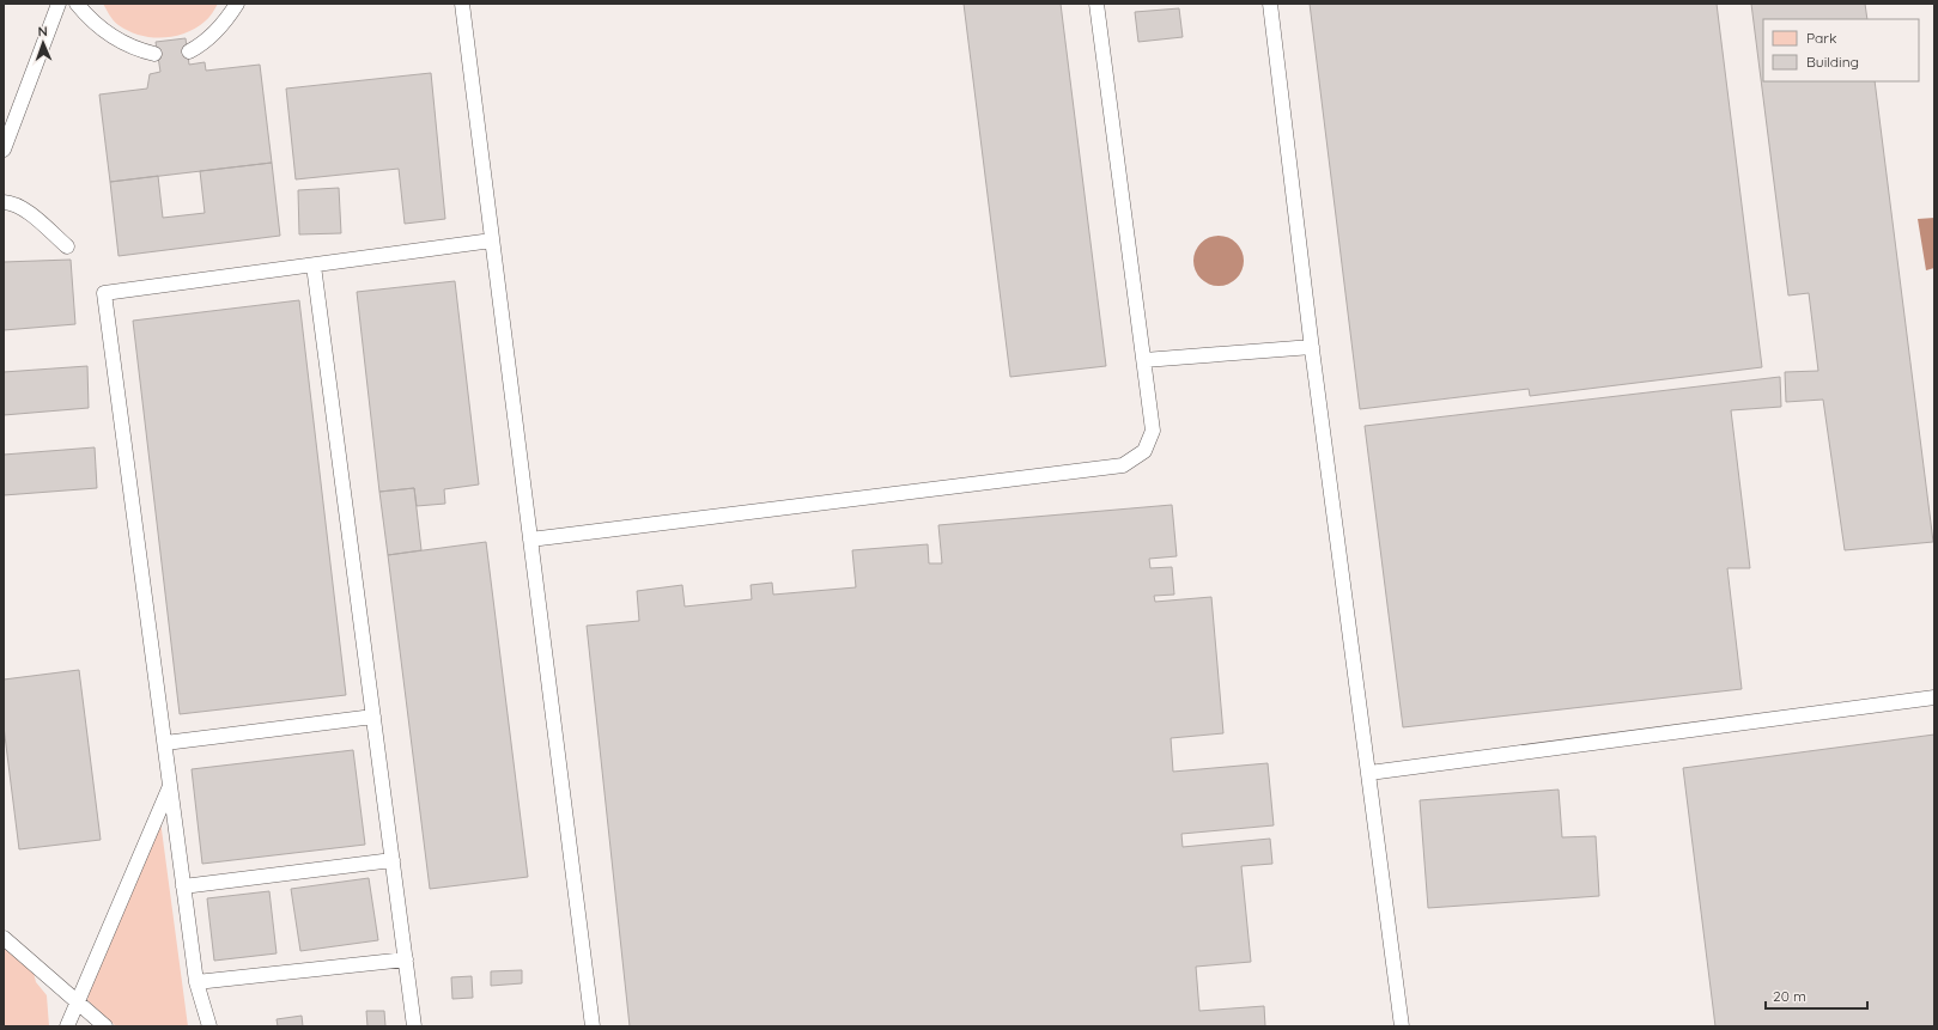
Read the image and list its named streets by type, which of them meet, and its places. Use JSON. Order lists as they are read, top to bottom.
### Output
{
  "legend": ["Park", "Building"],
  "scale_bar": "20 m",
  "north": "top"
}
